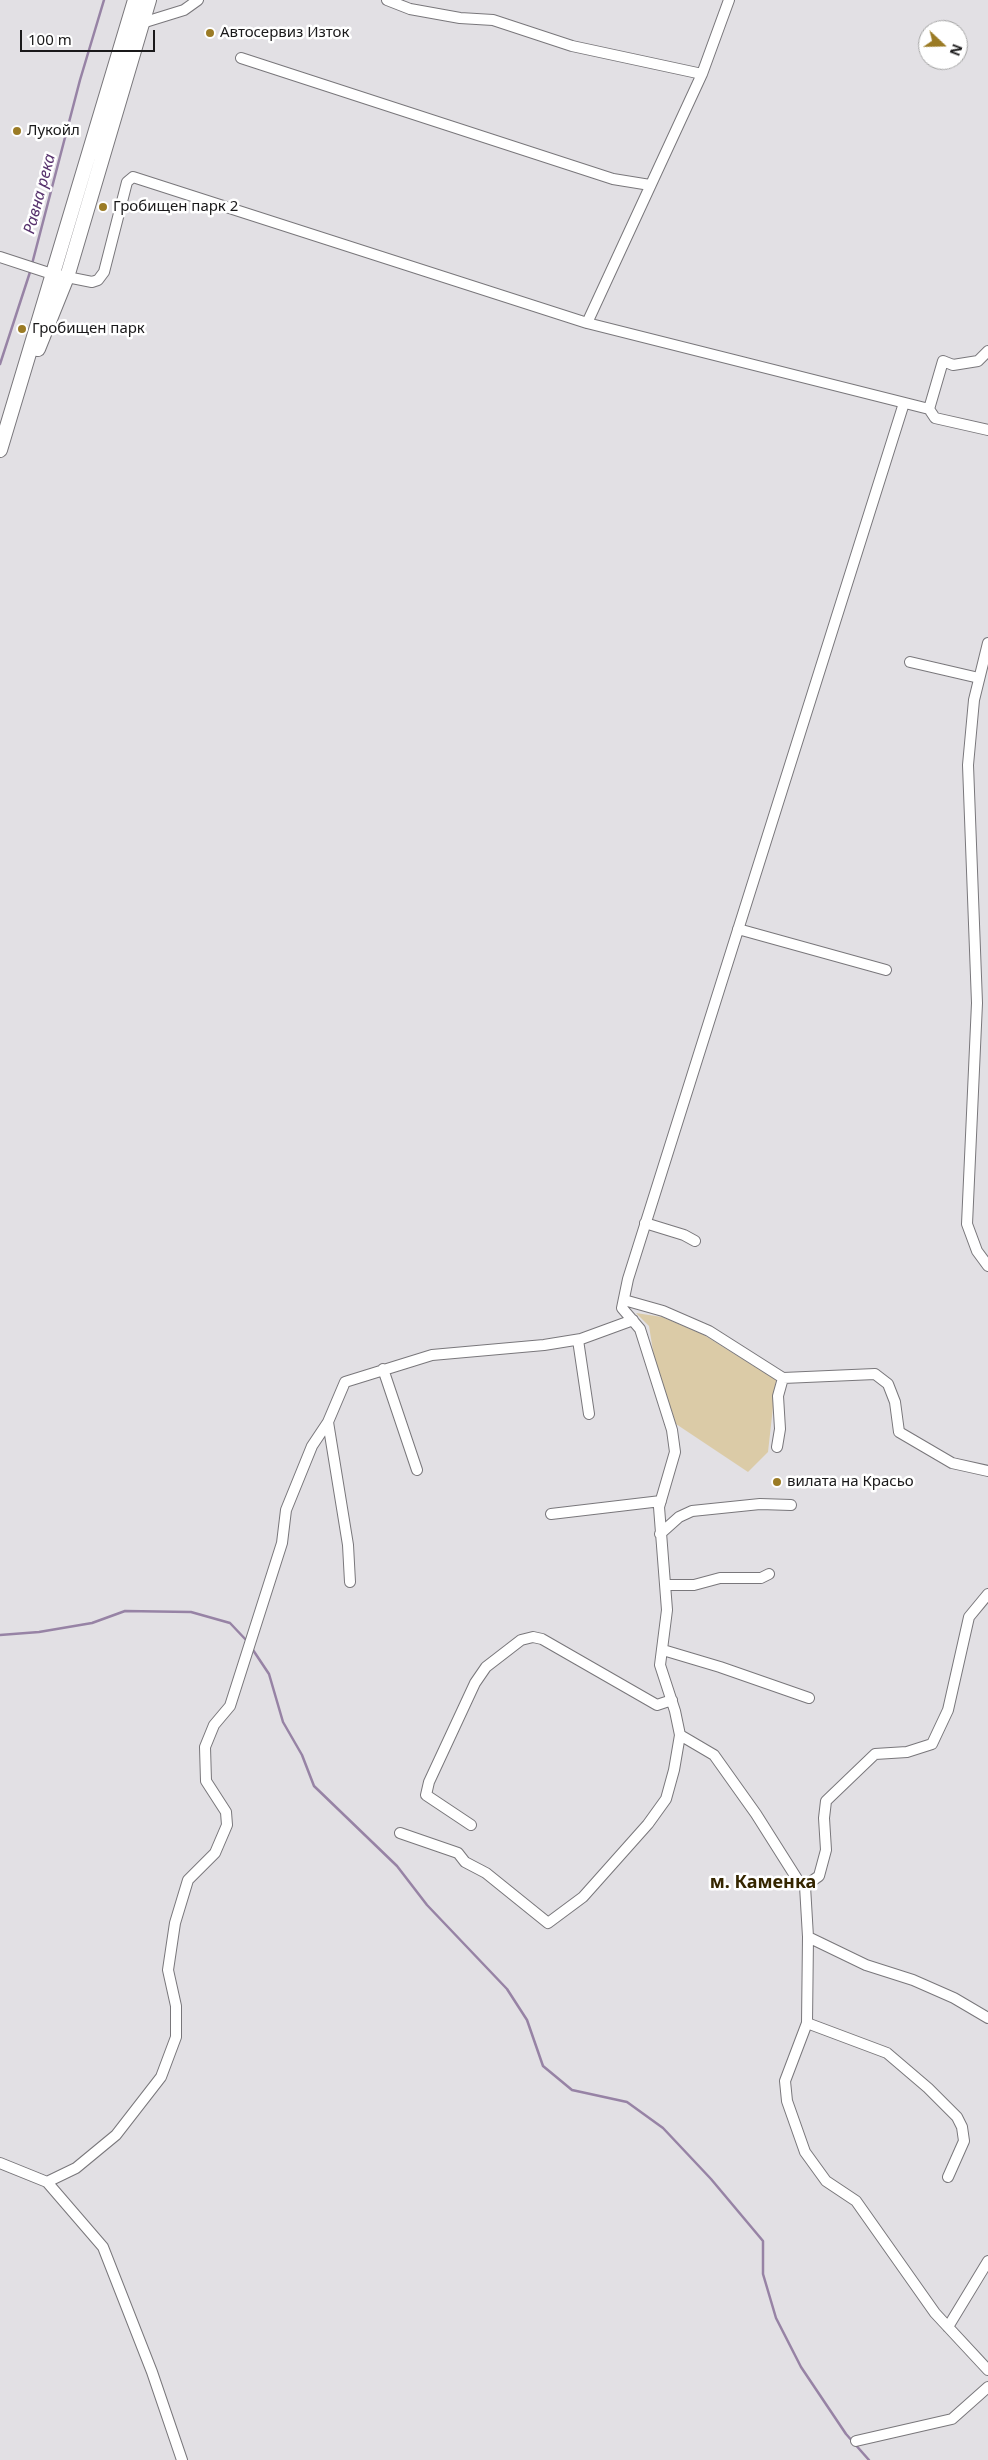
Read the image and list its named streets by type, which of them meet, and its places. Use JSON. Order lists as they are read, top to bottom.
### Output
{
  "districts": ["м. Каменка"],
  "water": ["Равна река"],
  "places": [
    "Автосервиз Изток",
    "Лукойл",
    "Гробищен парк 2",
    "Гробищен парк",
    "вилата на Красьо"
  ],
  "scale_bar": "100 m",
  "north": "right"
}
